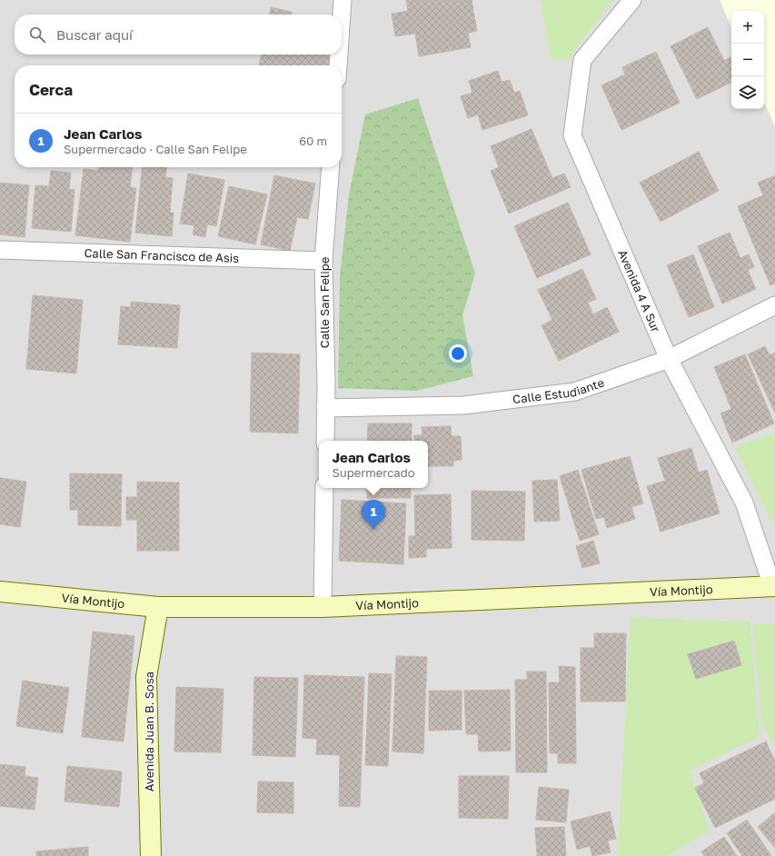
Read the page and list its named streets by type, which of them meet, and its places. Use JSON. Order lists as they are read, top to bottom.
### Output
{
  "streets": {
    "main road": ["Vía Montijo", "Avenida Juan B. Sosa"],
    "street": [
      "Calle San Francisco de Asis",
      "Avenida 4 A Sur",
      "Calle San Felipe",
      "Calle Estudiante"
    ]
  },
  "crossings": [
    ["Calle San Francisco de Asis", "Calle San Felipe"],
    ["Avenida 4 A Sur", "Calle Estudiante"],
    ["Avenida 4 A Sur", "Vía Montijo"],
    ["Calle San Felipe", "Calle Estudiante"],
    ["Vía Montijo", "Avenida Juan B. Sosa"]
  ],
  "page": {
    "map_buttons": ["+", "−"],
    "search": "Buscar aquí",
    "heading": "Cerca",
    "list": [
      {
        "mark": "1",
        "name": "Jean Carlos",
        "note": "Supermercado · Calle San Felipe",
        "value": "60 m"
      }
    ],
    "popup": ["Jean Carlos", "Supermercado"],
    "pins": "1"
  }
}
